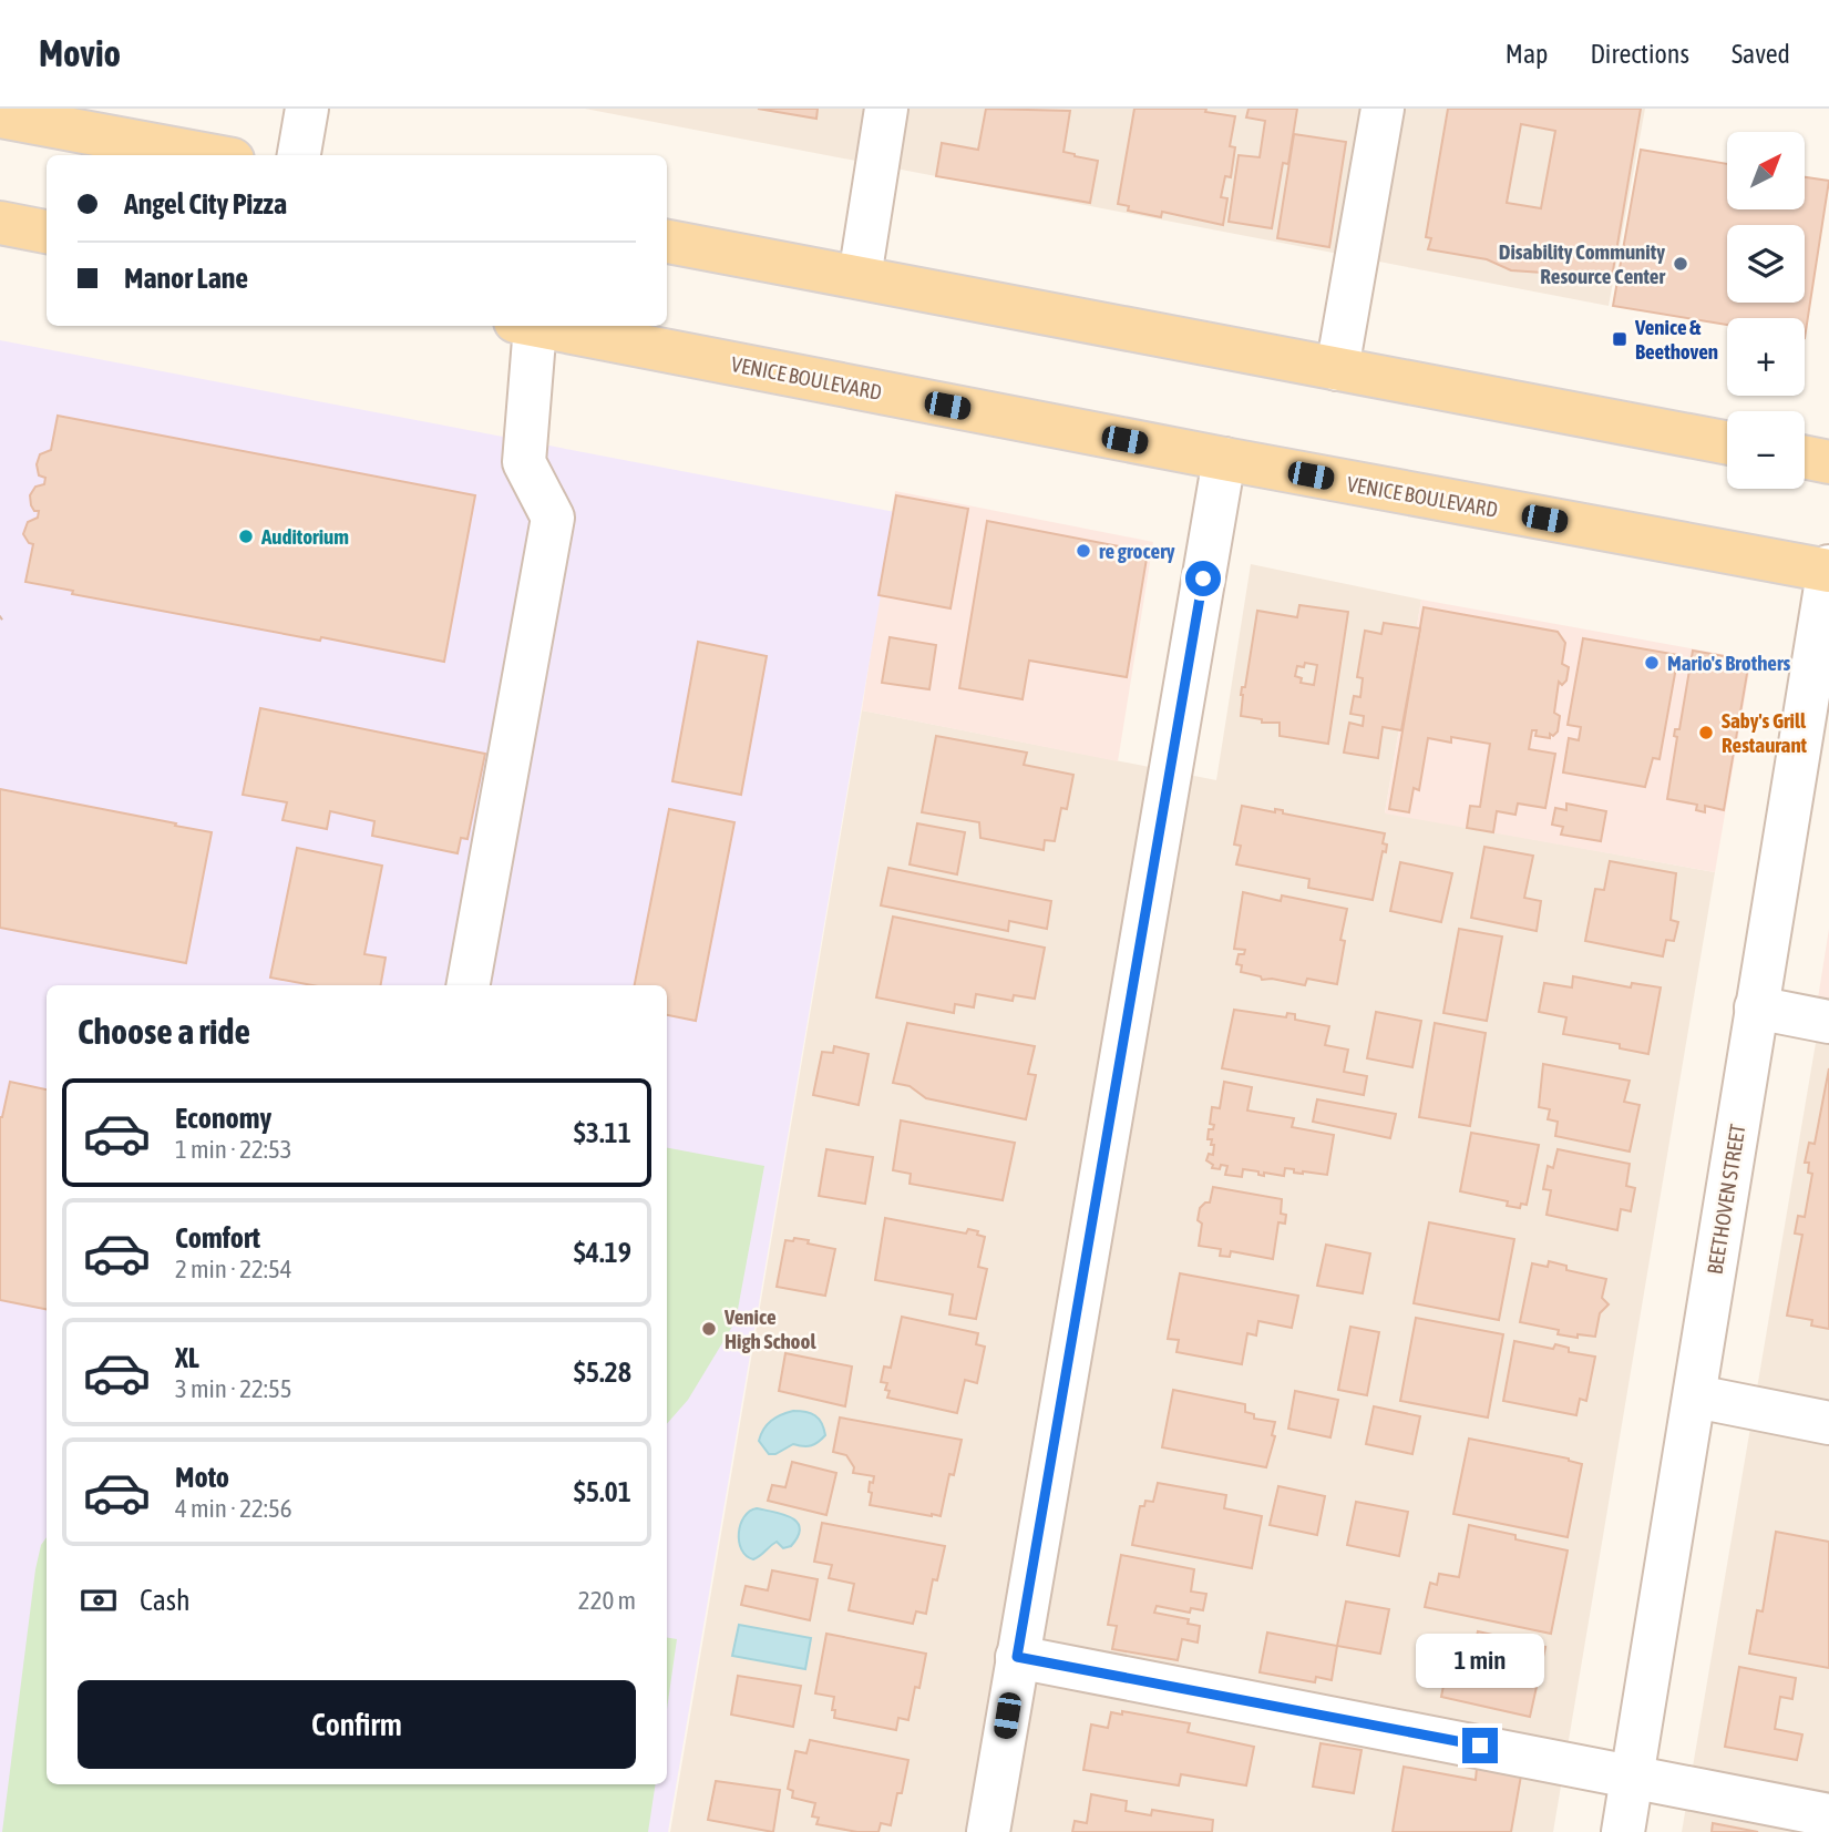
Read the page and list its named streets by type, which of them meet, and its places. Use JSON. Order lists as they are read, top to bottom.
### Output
{
  "streets": {
    "main road": ["VENICE BOULEVARD"],
    "street": ["BEETHOVEN STREET"]
  },
  "crossings": [
    ["VENICE BOULEVARD", "BEETHOVEN STREET"]
  ],
  "places": {
    "other": [
      "Disability Community Resource Center",
      "Auditorium",
      "re grocery",
      "Mario's Brothers",
      "Saby's Grill Restaurant",
      "Venice High School"
    ],
    "transit": ["Venice & Beethoven"]
  },
  "north": "top right",
  "page": {
    "header": "Movio",
    "nav": ["Map", "Directions", "Saved"],
    "map_buttons": ["+", "−"],
    "banner": ["Angel City Pizza", "Manor Lane"],
    "heading": "Choose a ride",
    "list": [
      {
        "name": "Economy",
        "note": "1 min · 22:53",
        "value": "$3.11"
      },
      {
        "name": "Comfort",
        "note": "2 min · 22:54",
        "value": "$4.19"
      },
      {
        "name": "XL",
        "note": "3 min · 22:55",
        "value": "$5.28"
      },
      {
        "name": "Moto",
        "note": "4 min · 22:56",
        "value": "$5.01"
      }
    ],
    "pay": ["Cash", "220 m"],
    "bubble": "1 min",
    "buttons": "Confirm"
  }
}
